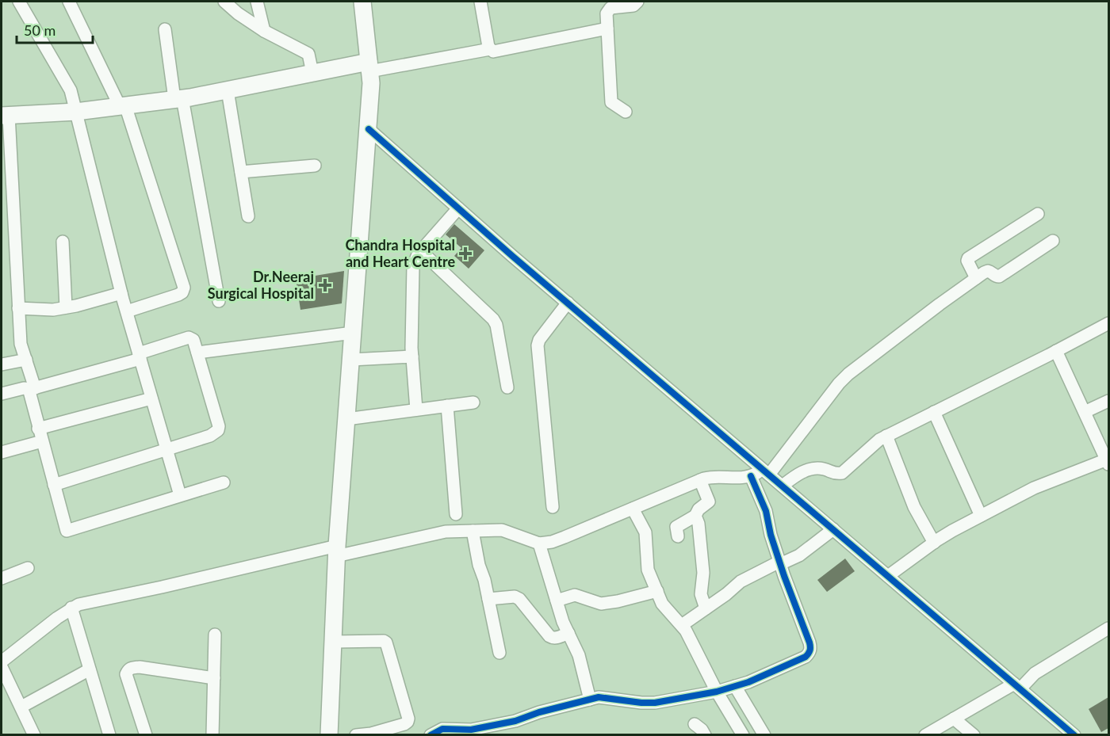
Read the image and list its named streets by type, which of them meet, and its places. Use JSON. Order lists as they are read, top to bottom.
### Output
{
  "places": {
    "health": ["Chandra Hospital and Heart Centre", "Dr.Neeraj Surgical Hospital"]
  },
  "scale_bar": "50 m"
}
